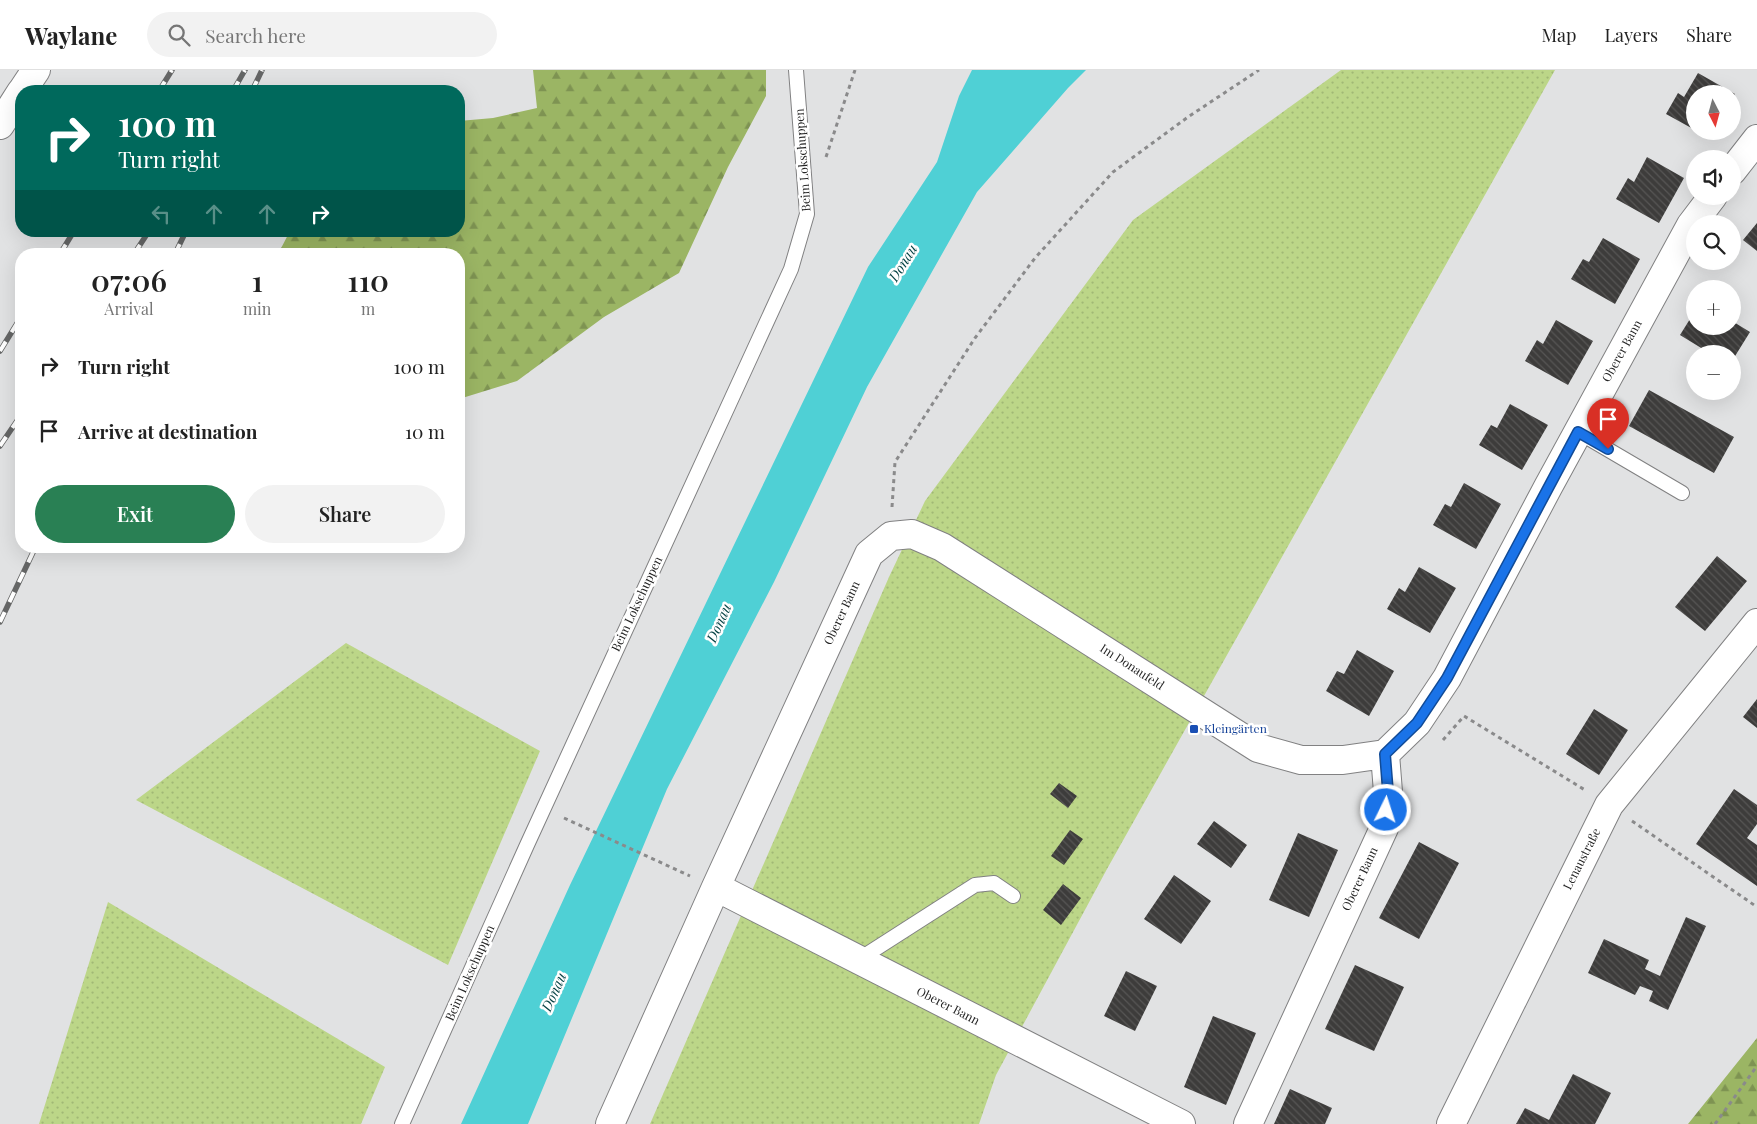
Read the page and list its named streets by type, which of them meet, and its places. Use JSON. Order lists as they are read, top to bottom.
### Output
{
  "streets": {
    "street": ["Oberer Bann", "Im Donaufeld", "Lenaustraße"],
    "lane": ["Beim Lokschuppen"]
  },
  "crossings": [
    ["Oberer Bann", "Im Donaufeld"]
  ],
  "water": ["Donau"],
  "places": {
    "transit": ["Kleingärten"]
  },
  "north": "bottom",
  "page": {
    "header": "Waylane",
    "search": "Search here",
    "nav": ["Map", "Layers", "Share"],
    "map_buttons": ["+", "−"],
    "turn": ["100 m", "Turn right"],
    "eta": [
      "07:06",
      "Arrival",
      "1",
      "min",
      "110",
      "m"
    ],
    "list": [
      {
        "name": "Turn right",
        "value": "100 m"
      },
      {
        "name": "Arrive at destination",
        "value": "10 m"
      }
    ],
    "buttons": ["Exit", "Share"]
  }
}
